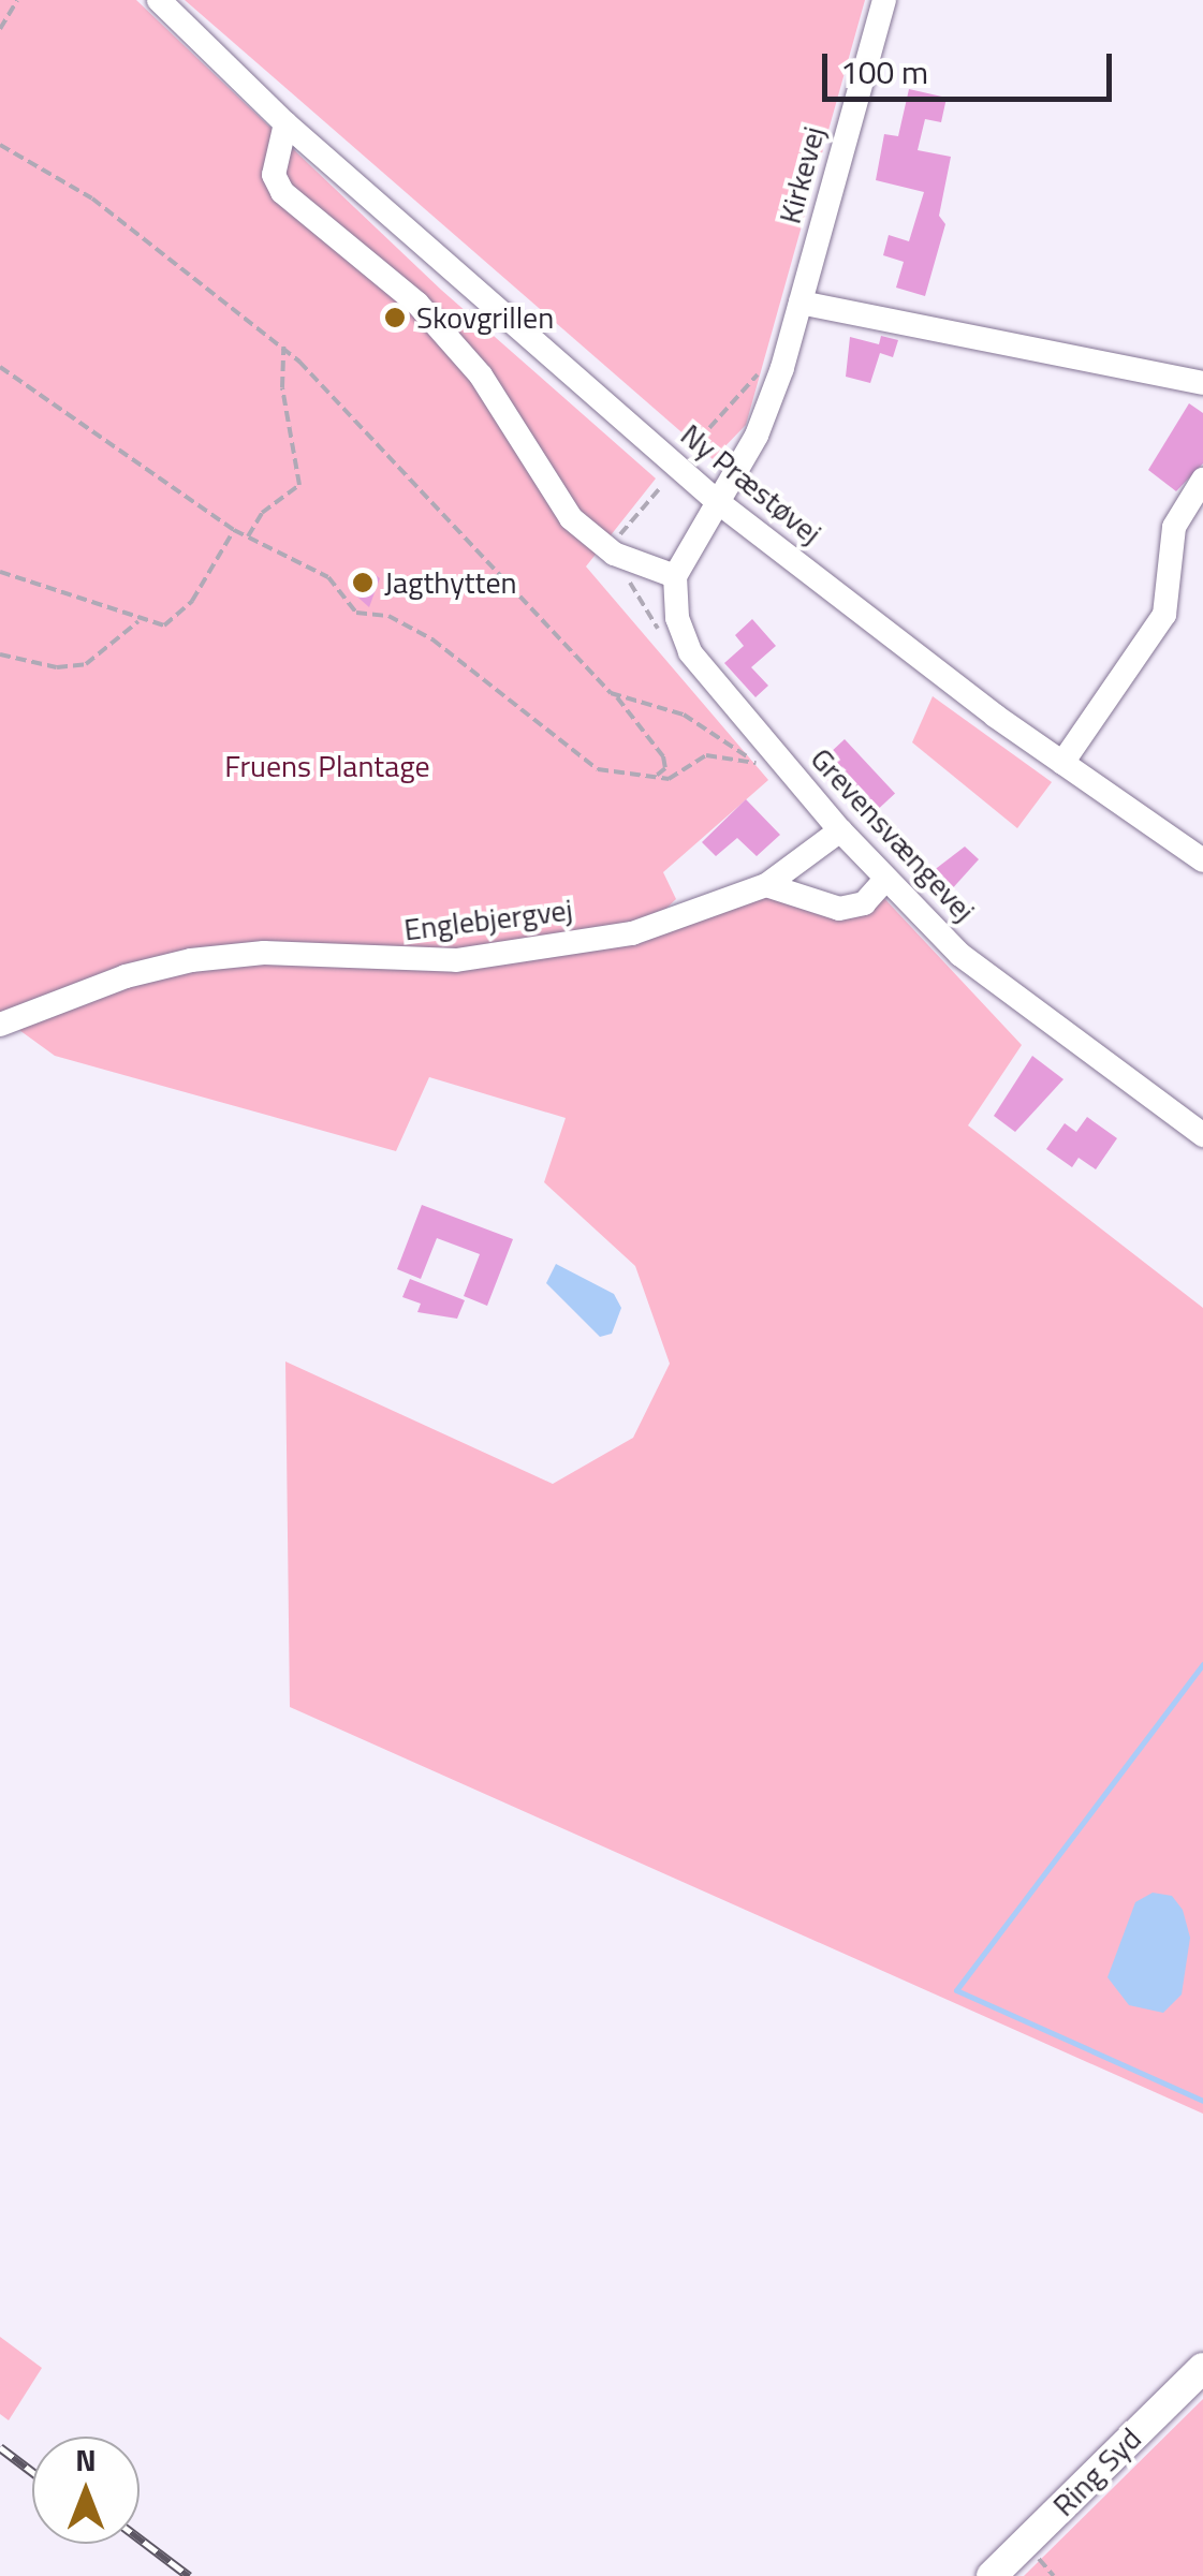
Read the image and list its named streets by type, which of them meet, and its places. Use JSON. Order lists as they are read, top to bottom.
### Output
{
  "streets": {
    "main road": ["Ring Syd"],
    "street": [
      "Kirkevej",
      "Ny Præstøvej",
      "Grevensvængevej",
      "Englebjergvej"
    ]
  },
  "crossings": [
    ["Kirkevej", "Ny Præstøvej"],
    ["Grevensvængevej", "Englebjergvej"]
  ],
  "parks": ["Fruens Plantage"],
  "places": ["Skovgrillen", "Jagthytten"],
  "scale_bar": "100 m",
  "north": "top"
}
